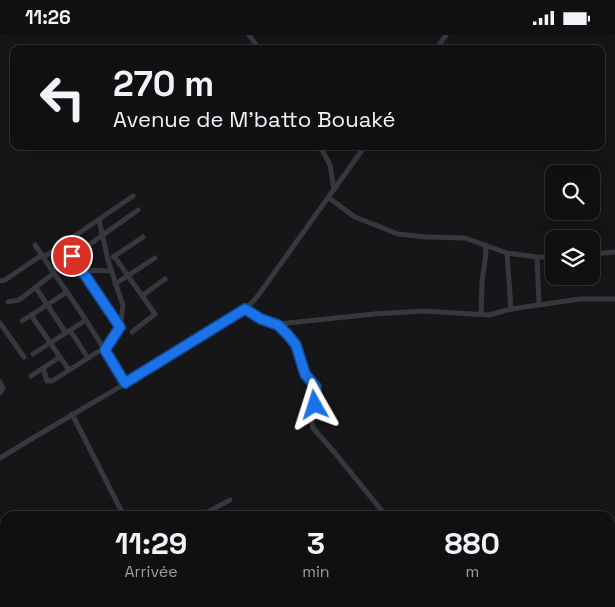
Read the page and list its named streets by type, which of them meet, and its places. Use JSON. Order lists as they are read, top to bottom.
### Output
{
  "page": {
    "status": "11:26",
    "turn": ["270 m", "Avenue de M'batto Bouaké"],
    "eta": [
      "11:29",
      "Arrivée",
      "3",
      "min",
      "880",
      "m"
    ]
  }
}
